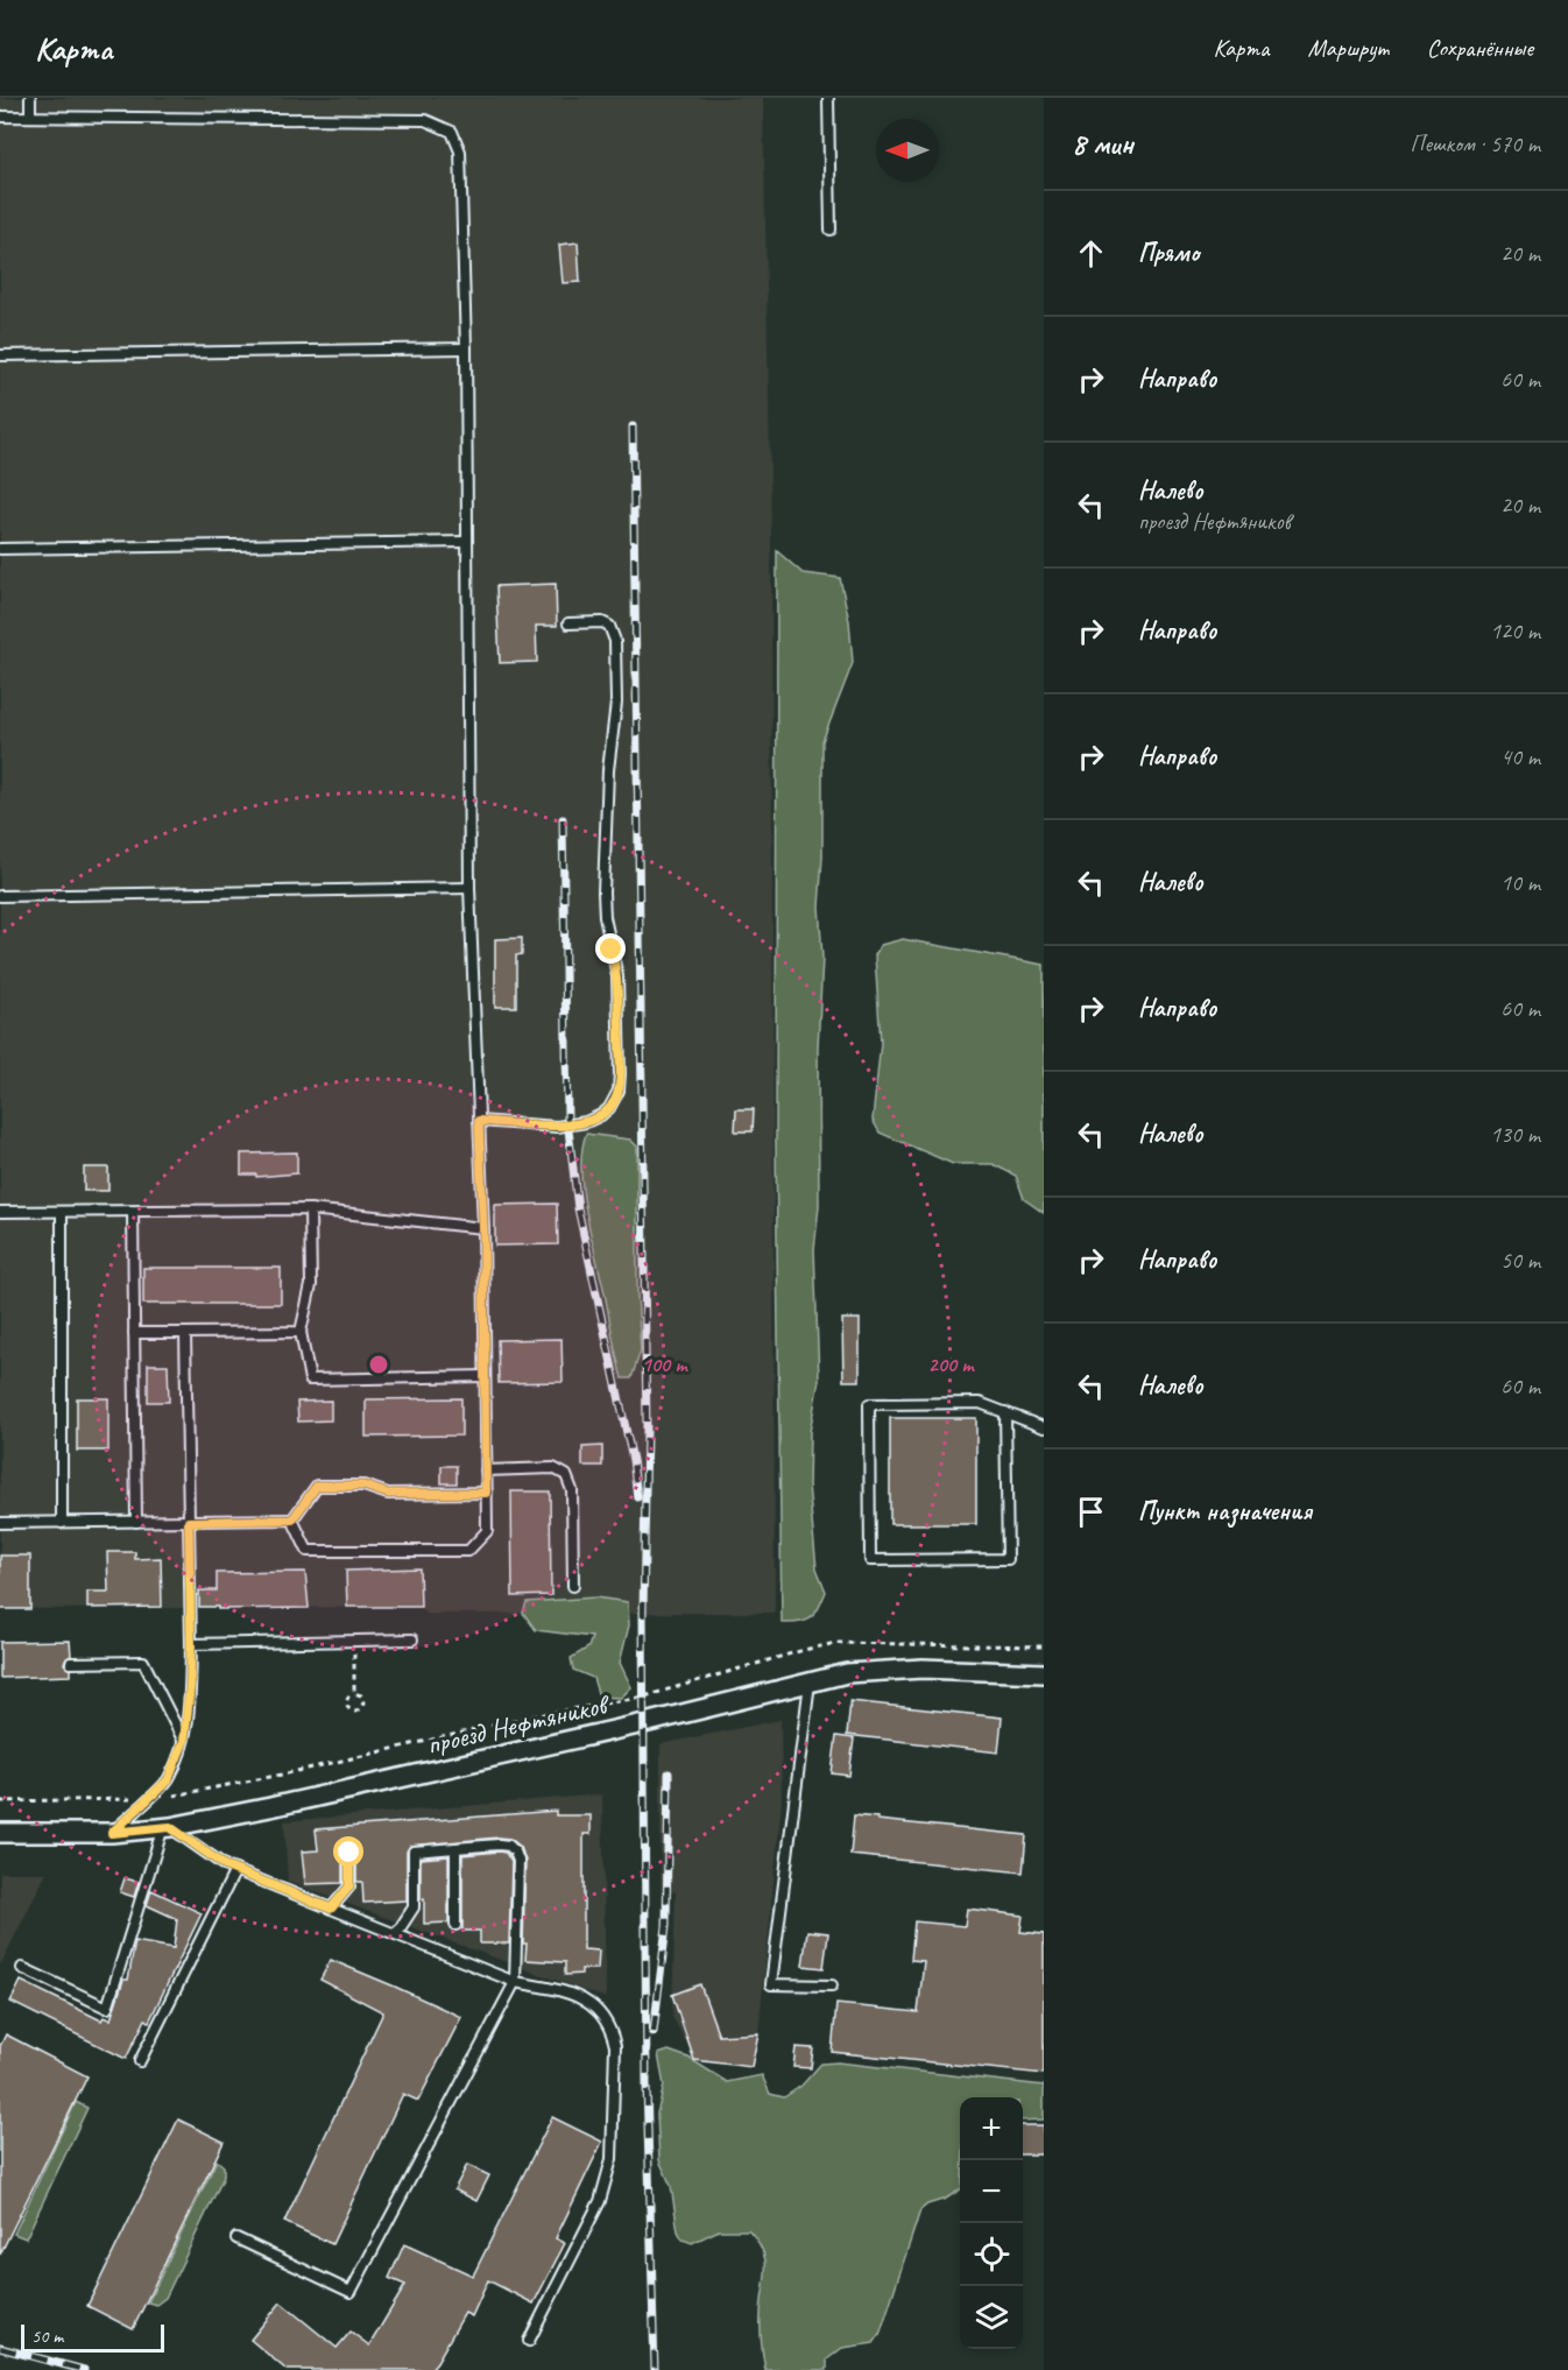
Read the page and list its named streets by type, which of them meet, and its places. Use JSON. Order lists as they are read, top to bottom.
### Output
{
  "streets": {
    "street": ["проезд Нефтяников"]
  },
  "scale_bar": "50 m",
  "north": "left",
  "page": {
    "header": "Карта",
    "nav": ["Карта", "Маршрут", "Сохранённые"],
    "heading": ["8 мин", "Пешком · 570 m"],
    "list": [
      ["Прямо", "20 m"],
      ["Направо", "60 m"],
      ["Налево", "проезд Нефтяников", "20 m"],
      ["Направо", "120 m"],
      ["Направо", "40 m"],
      ["Налево", "10 m"],
      ["Направо", "60 m"],
      ["Налево", "130 m"],
      ["Направо", "50 m"],
      ["Налево", "60 m"],
      "Пункт назначения"
    ],
    "map_buttons": ["+", "−"],
    "scale": "50 m"
  },
  "rings": ["100 m", "200 m"]
}
